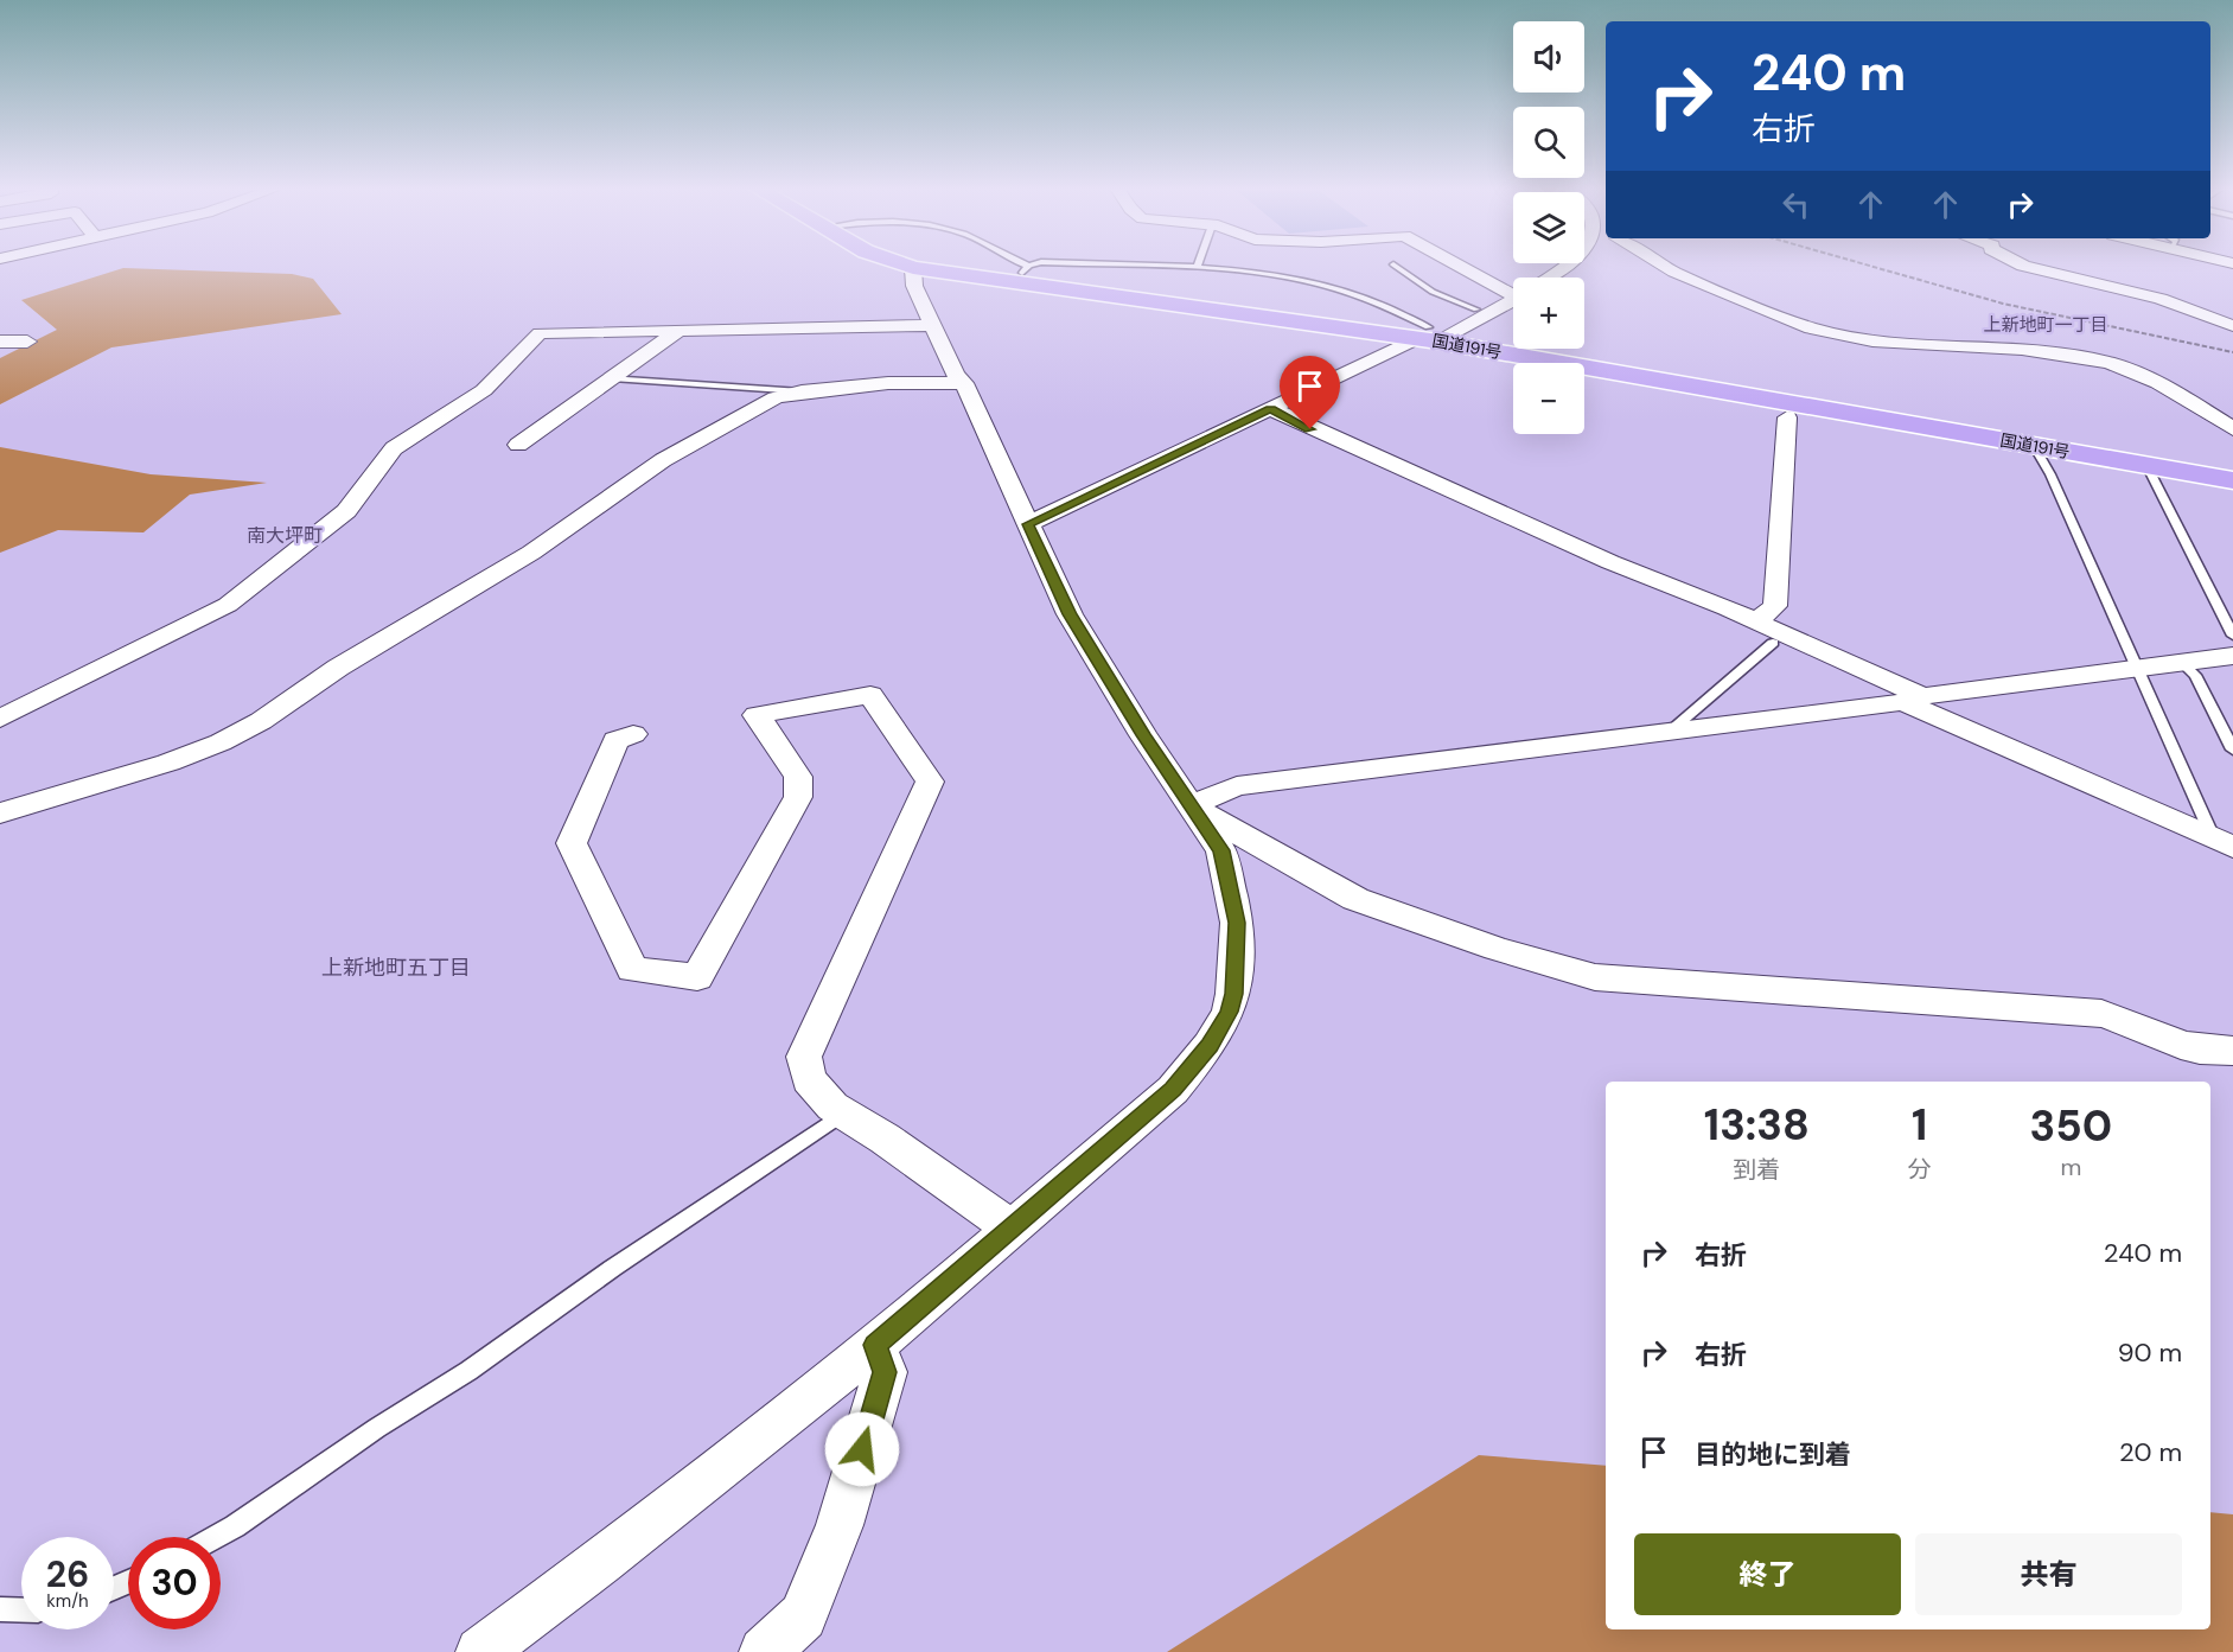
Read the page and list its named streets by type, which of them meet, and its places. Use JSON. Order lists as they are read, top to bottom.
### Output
{
  "streets": {
    "highway": ["国道191号"]
  },
  "districts": ["上新地町一丁目", "南大坪町", "上新地町五丁目"],
  "page": {
    "map_buttons": ["+", "−"],
    "turn": ["240 m", "右折"],
    "eta": [
      "13:38",
      "到着",
      "1",
      "分",
      "350",
      "m"
    ],
    "list": [
      {
        "name": "右折",
        "value": "240 m"
      },
      {
        "name": "右折",
        "value": "90 m"
      },
      {
        "name": "目的地に到着",
        "value": "20 m"
      }
    ],
    "buttons": ["終了", "共有"],
    "speed": "26 km/h",
    "limit": "30"
  }
}
